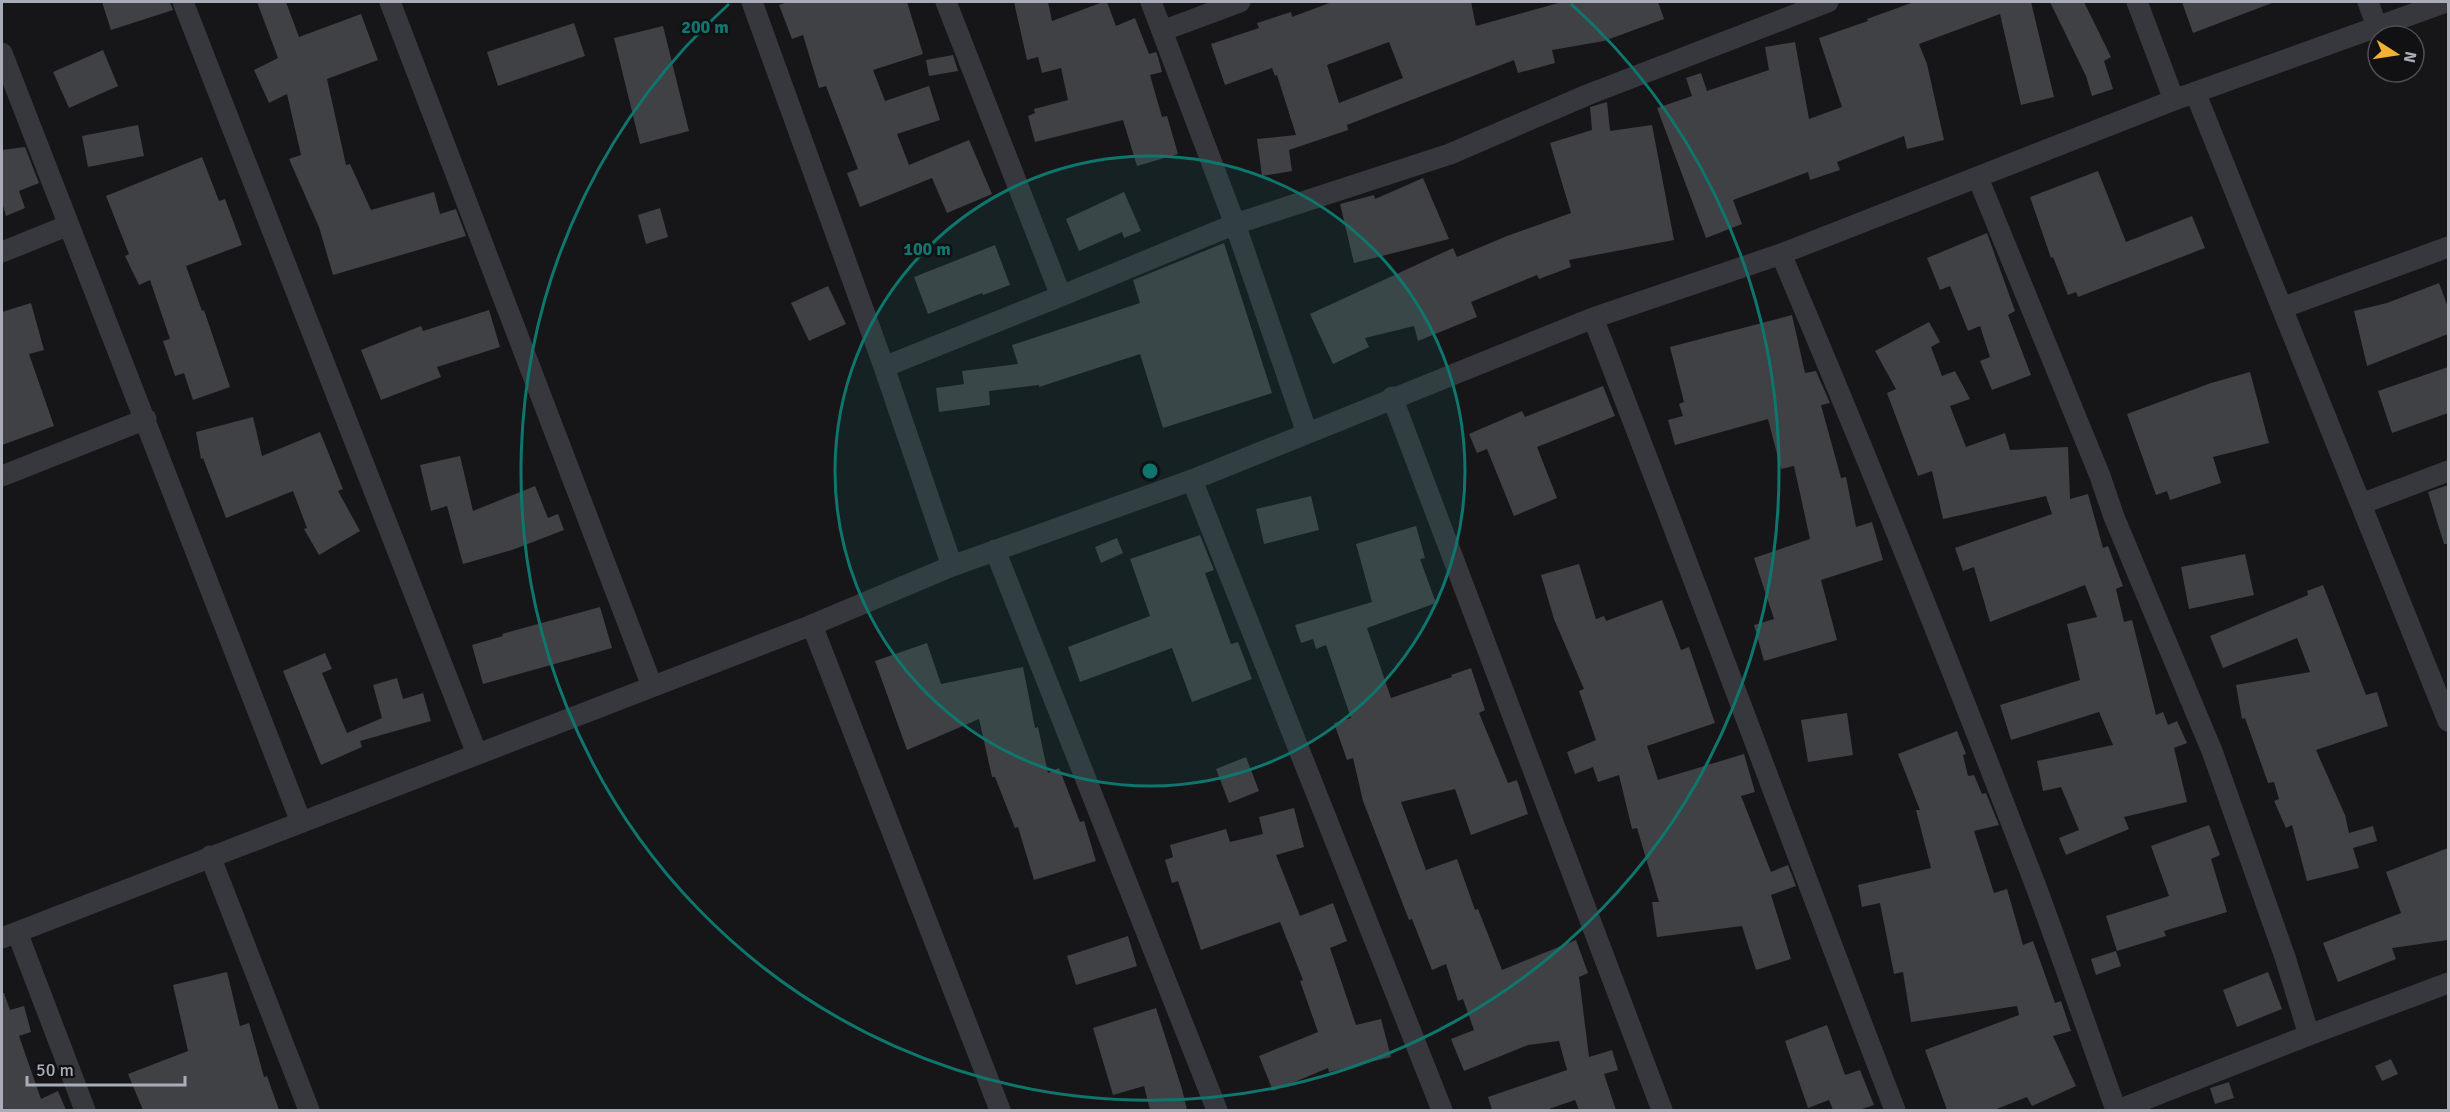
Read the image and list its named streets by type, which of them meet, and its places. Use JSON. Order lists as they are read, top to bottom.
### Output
{
  "scale_bar": "50 m",
  "north": "right",
  "rings": ["200 m", "100 m"]
}
